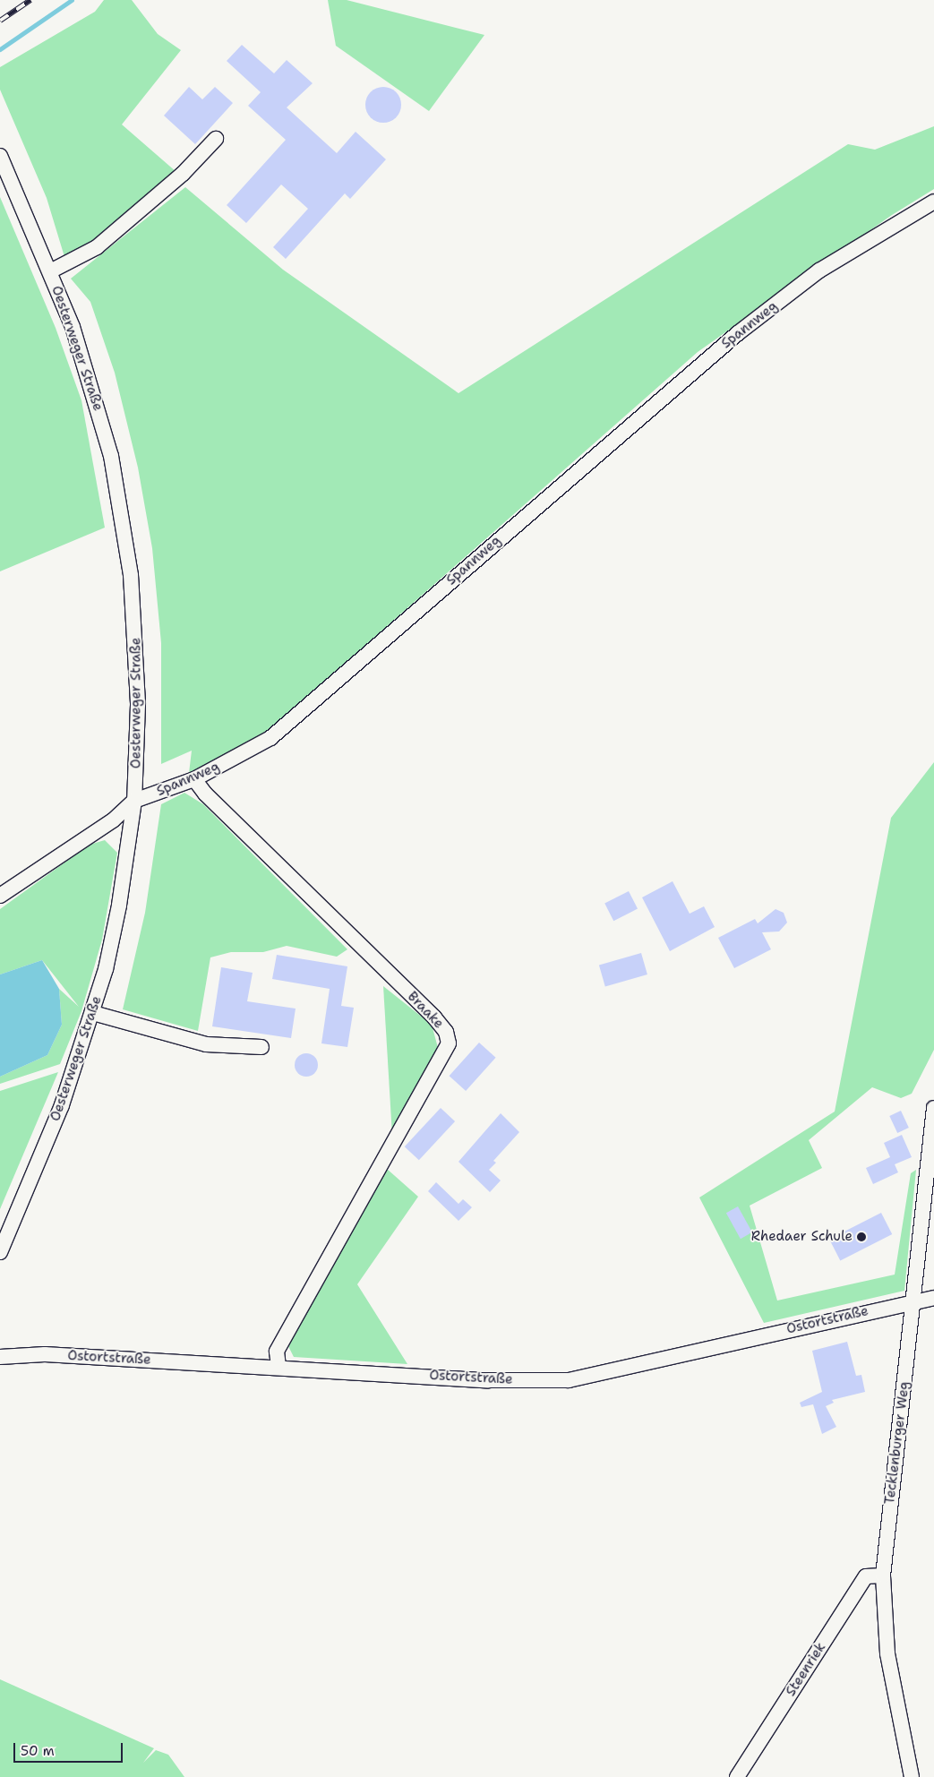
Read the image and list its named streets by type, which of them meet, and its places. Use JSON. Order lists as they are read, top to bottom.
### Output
{
  "streets": {
    "street": [
      "Spannweg",
      "Oesterweger Straße",
      "Braake",
      "Ostortstraße",
      "Tecklenburger Weg",
      "Steenriek"
    ]
  },
  "crossings": [
    ["Spannweg", "Oesterweger Straße"],
    ["Spannweg", "Braake"],
    ["Braake", "Ostortstraße"],
    ["Ostortstraße", "Tecklenburger Weg"],
    ["Tecklenburger Weg", "Steenriek"]
  ],
  "places": ["Rhedaer Schule"],
  "scale_bar": "50 m"
}
